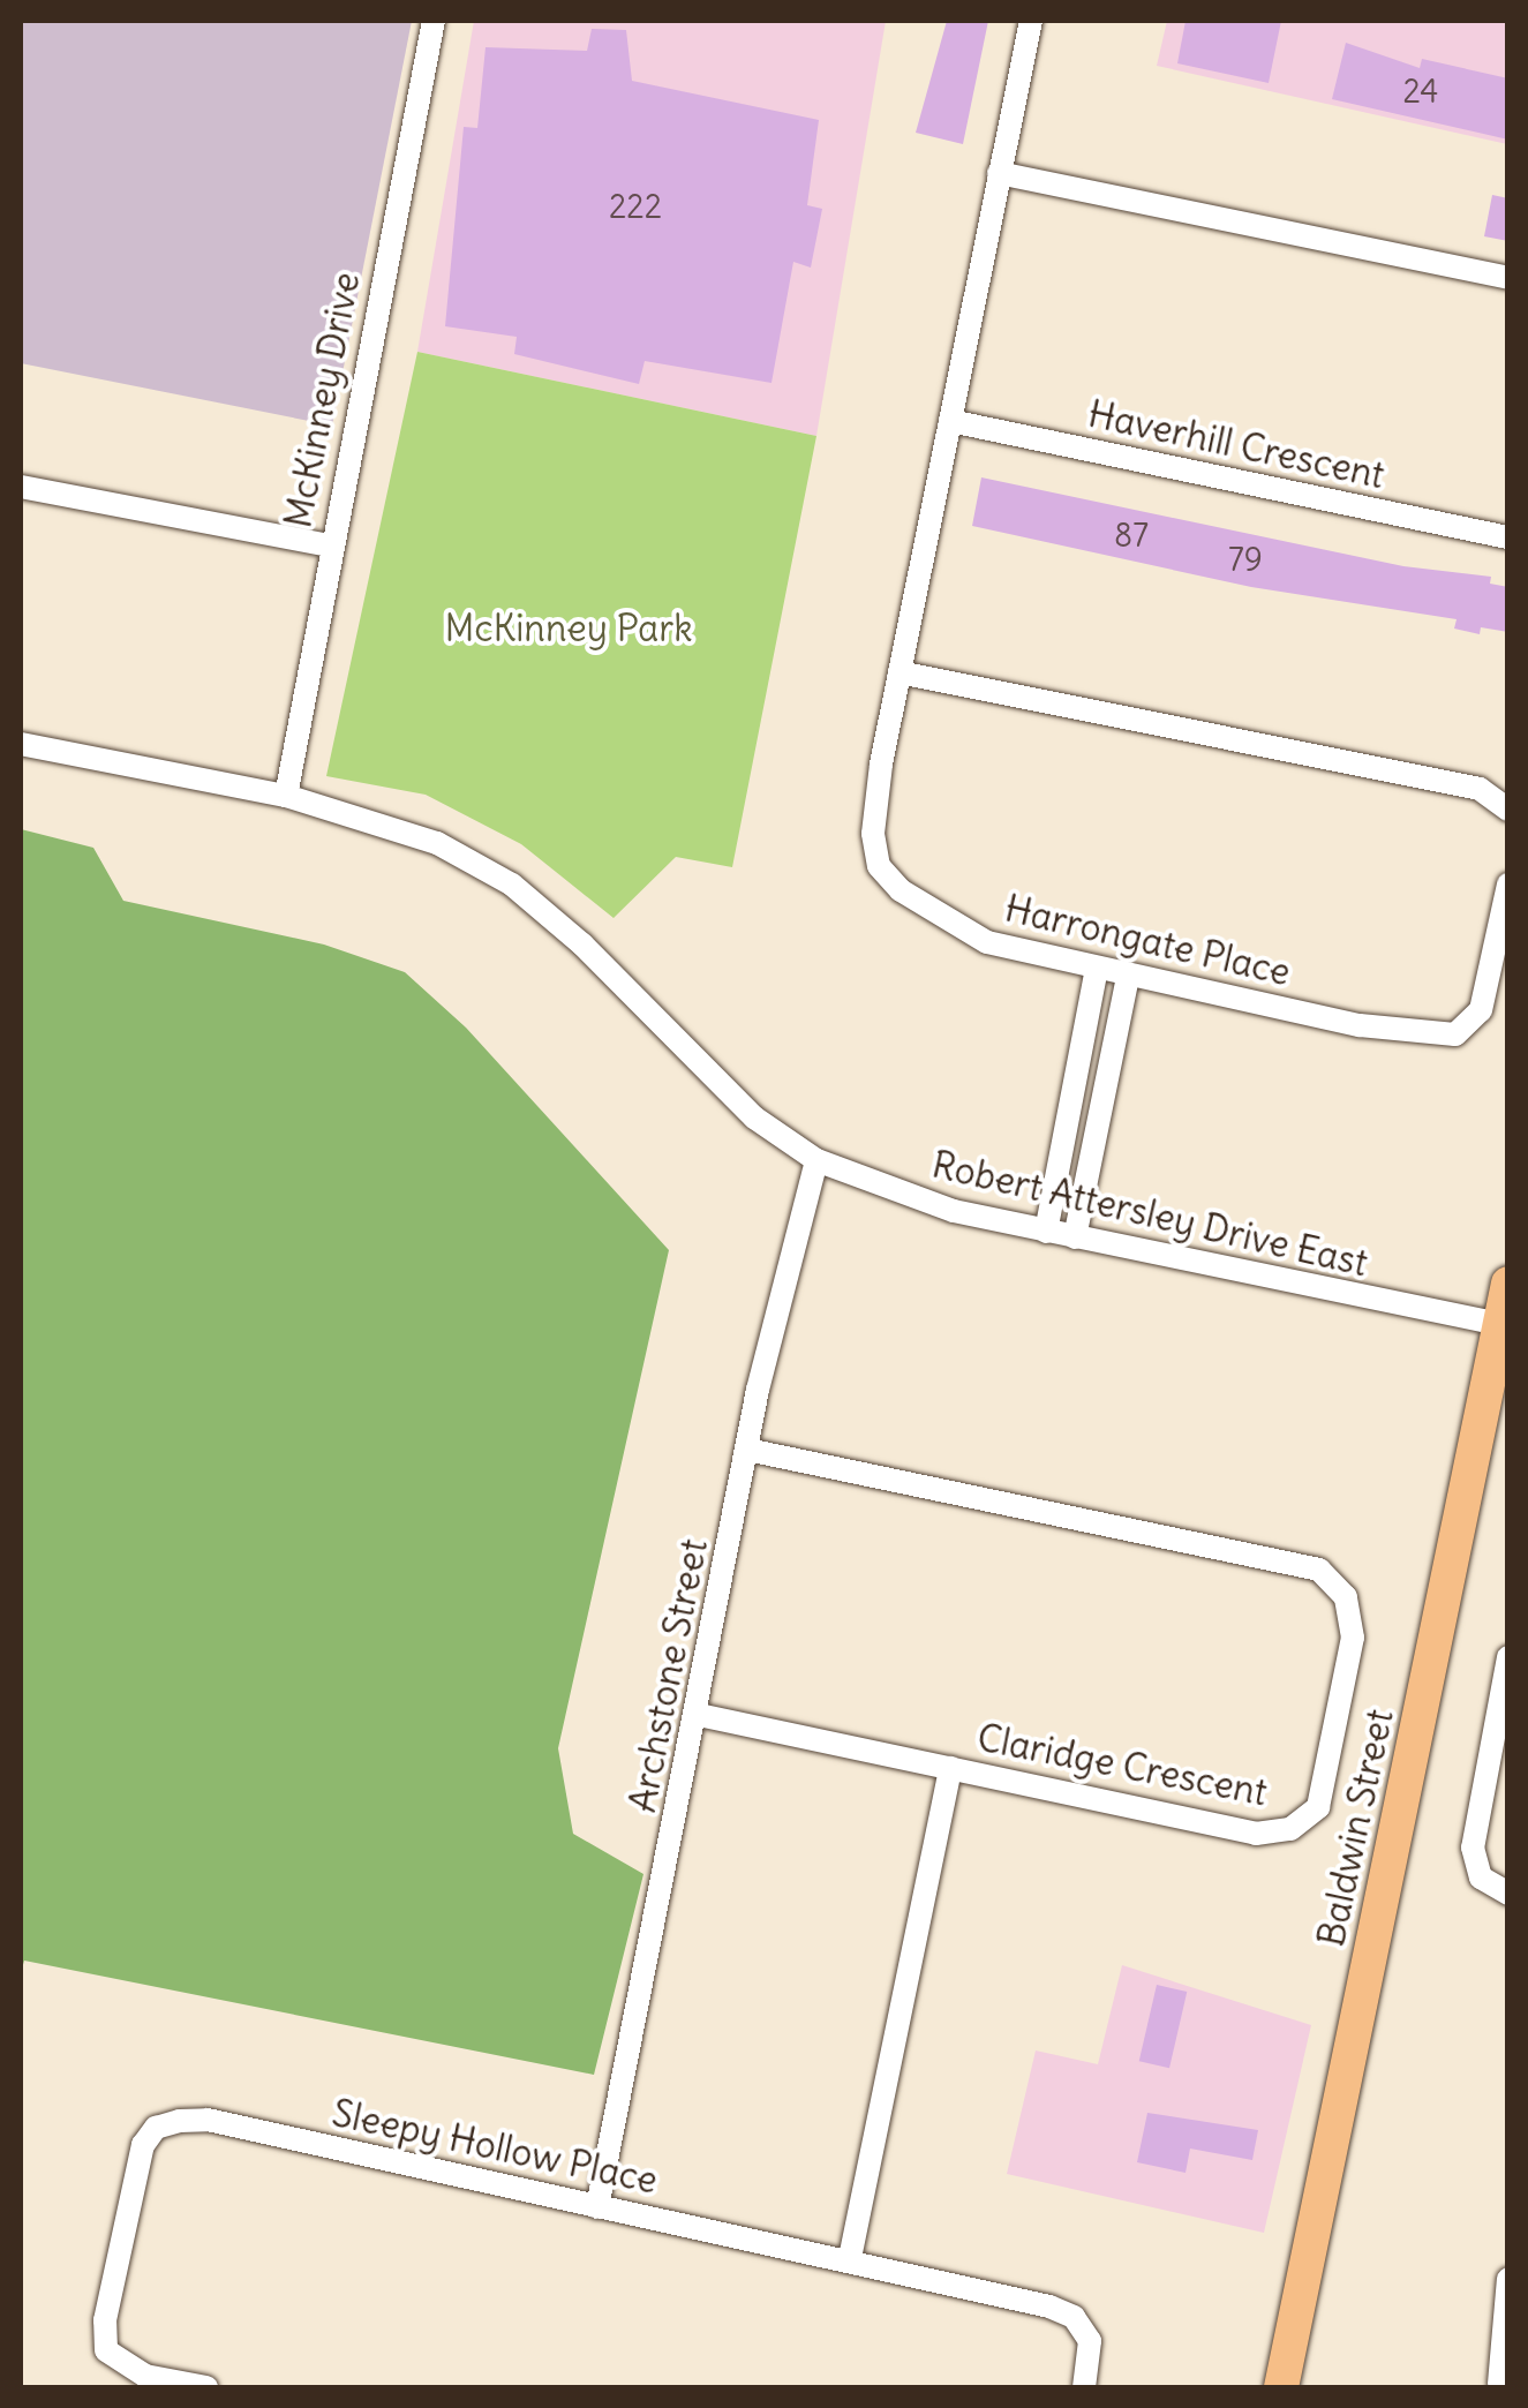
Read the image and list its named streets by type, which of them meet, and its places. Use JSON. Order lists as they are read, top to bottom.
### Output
{
  "streets": {
    "main road": ["Baldwin Street"],
    "street": [
      "McKinney Drive",
      "Haverhill Crescent",
      "Harrongate Place",
      "Robert Attersley Drive East",
      "Archstone Street",
      "Claridge Crescent",
      "Sleepy Hollow Place"
    ]
  },
  "crossings": [
    ["McKinney Drive", "Robert Attersley Drive East"],
    ["Haverhill Crescent", "Harrongate Place"],
    ["Robert Attersley Drive East", "Archstone Street"],
    ["Robert Attersley Drive East", "Baldwin Street"],
    ["Archstone Street", "Claridge Crescent"],
    ["Archstone Street", "Sleepy Hollow Place"]
  ],
  "parks": ["McKinney Park"],
  "house_numbers": [
    "24",
    "222",
    "87",
    "79"
  ]
}
